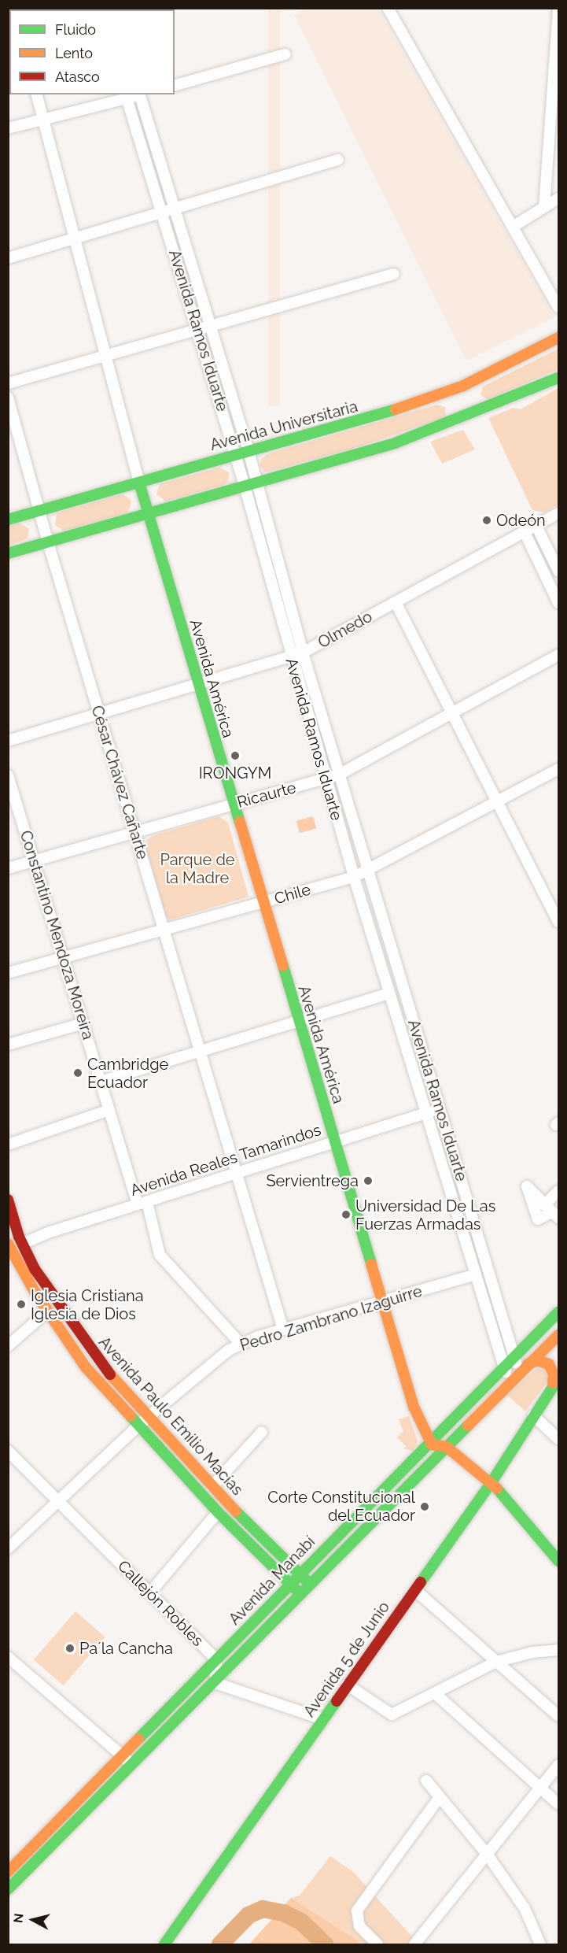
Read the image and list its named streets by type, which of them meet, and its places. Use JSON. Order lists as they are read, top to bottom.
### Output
{
  "streets": {
    "main road": [
      "Avenida Universitaria",
      "Avenida América",
      "Avenida Reales Tamarindos",
      "Avenida Paulo Emilio Macías",
      "Avenida Manabí",
      "Avenida 5 de Junio"
    ],
    "street": [
      "Avenida Ramos Iduarte",
      "Olmedo",
      "César Chávez Cañarte",
      "Ricaurte",
      "Chile",
      "Constantino Mendoza Moreira",
      "Pedro Zambrano Izaguirre",
      "Callejón Robles"
    ]
  },
  "crossings": [
    ["Avenida Ramos Iduarte", "Avenida Universitaria"],
    ["Avenida Ramos Iduarte", "Olmedo"],
    ["Avenida Ramos Iduarte", "Ricaurte"],
    ["Avenida Ramos Iduarte", "Chile"],
    ["Avenida Ramos Iduarte", "Avenida Reales Tamarindos"],
    ["Avenida Ramos Iduarte", "Pedro Zambrano Izaguirre"],
    ["Avenida Ramos Iduarte", "Avenida Manabí"],
    ["Avenida Universitaria", "Avenida América"],
    ["Avenida Universitaria", "César Chávez Cañarte"],
    ["Olmedo", "Avenida América"],
    ["Olmedo", "César Chávez Cañarte"],
    ["Avenida América", "Ricaurte"],
    ["Avenida América", "Chile"],
    ["Avenida América", "Avenida Reales Tamarindos"],
    ["Avenida América", "Pedro Zambrano Izaguirre"],
    ["Avenida América", "Avenida Manabí"],
    ["César Chávez Cañarte", "Ricaurte"],
    ["César Chávez Cañarte", "Chile"],
    ["César Chávez Cañarte", "Avenida Reales Tamarindos"],
    ["César Chávez Cañarte", "Pedro Zambrano Izaguirre"],
    ["Ricaurte", "Constantino Mendoza Moreira"],
    ["Chile", "Constantino Mendoza Moreira"],
    ["Constantino Mendoza Moreira", "Avenida Reales Tamarindos"],
    ["Constantino Mendoza Moreira", "Pedro Zambrano Izaguirre"],
    ["Avenida Reales Tamarindos", "Avenida Paulo Emilio Macías"],
    ["Pedro Zambrano Izaguirre", "Avenida Paulo Emilio Macías"],
    ["Pedro Zambrano Izaguirre", "Callejón Robles"],
    ["Avenida Paulo Emilio Macías", "Avenida Manabí"],
    ["Avenida Manabí", "Callejón Robles"]
  ],
  "parks": ["Parque de la Madre"],
  "places": [
    "Odeón",
    "IRONGYM",
    "Cambridge Ecuador",
    "Servientrega",
    "Universidad De Las Fuerzas Armadas",
    "Iglesia Cristiana Iglesia de Dios",
    "Corte Constitucional del Ecuador",
    "Pa´la Cancha"
  ],
  "legend": ["Fluido", "Lento", "Atasco"],
  "north": "left"
}
